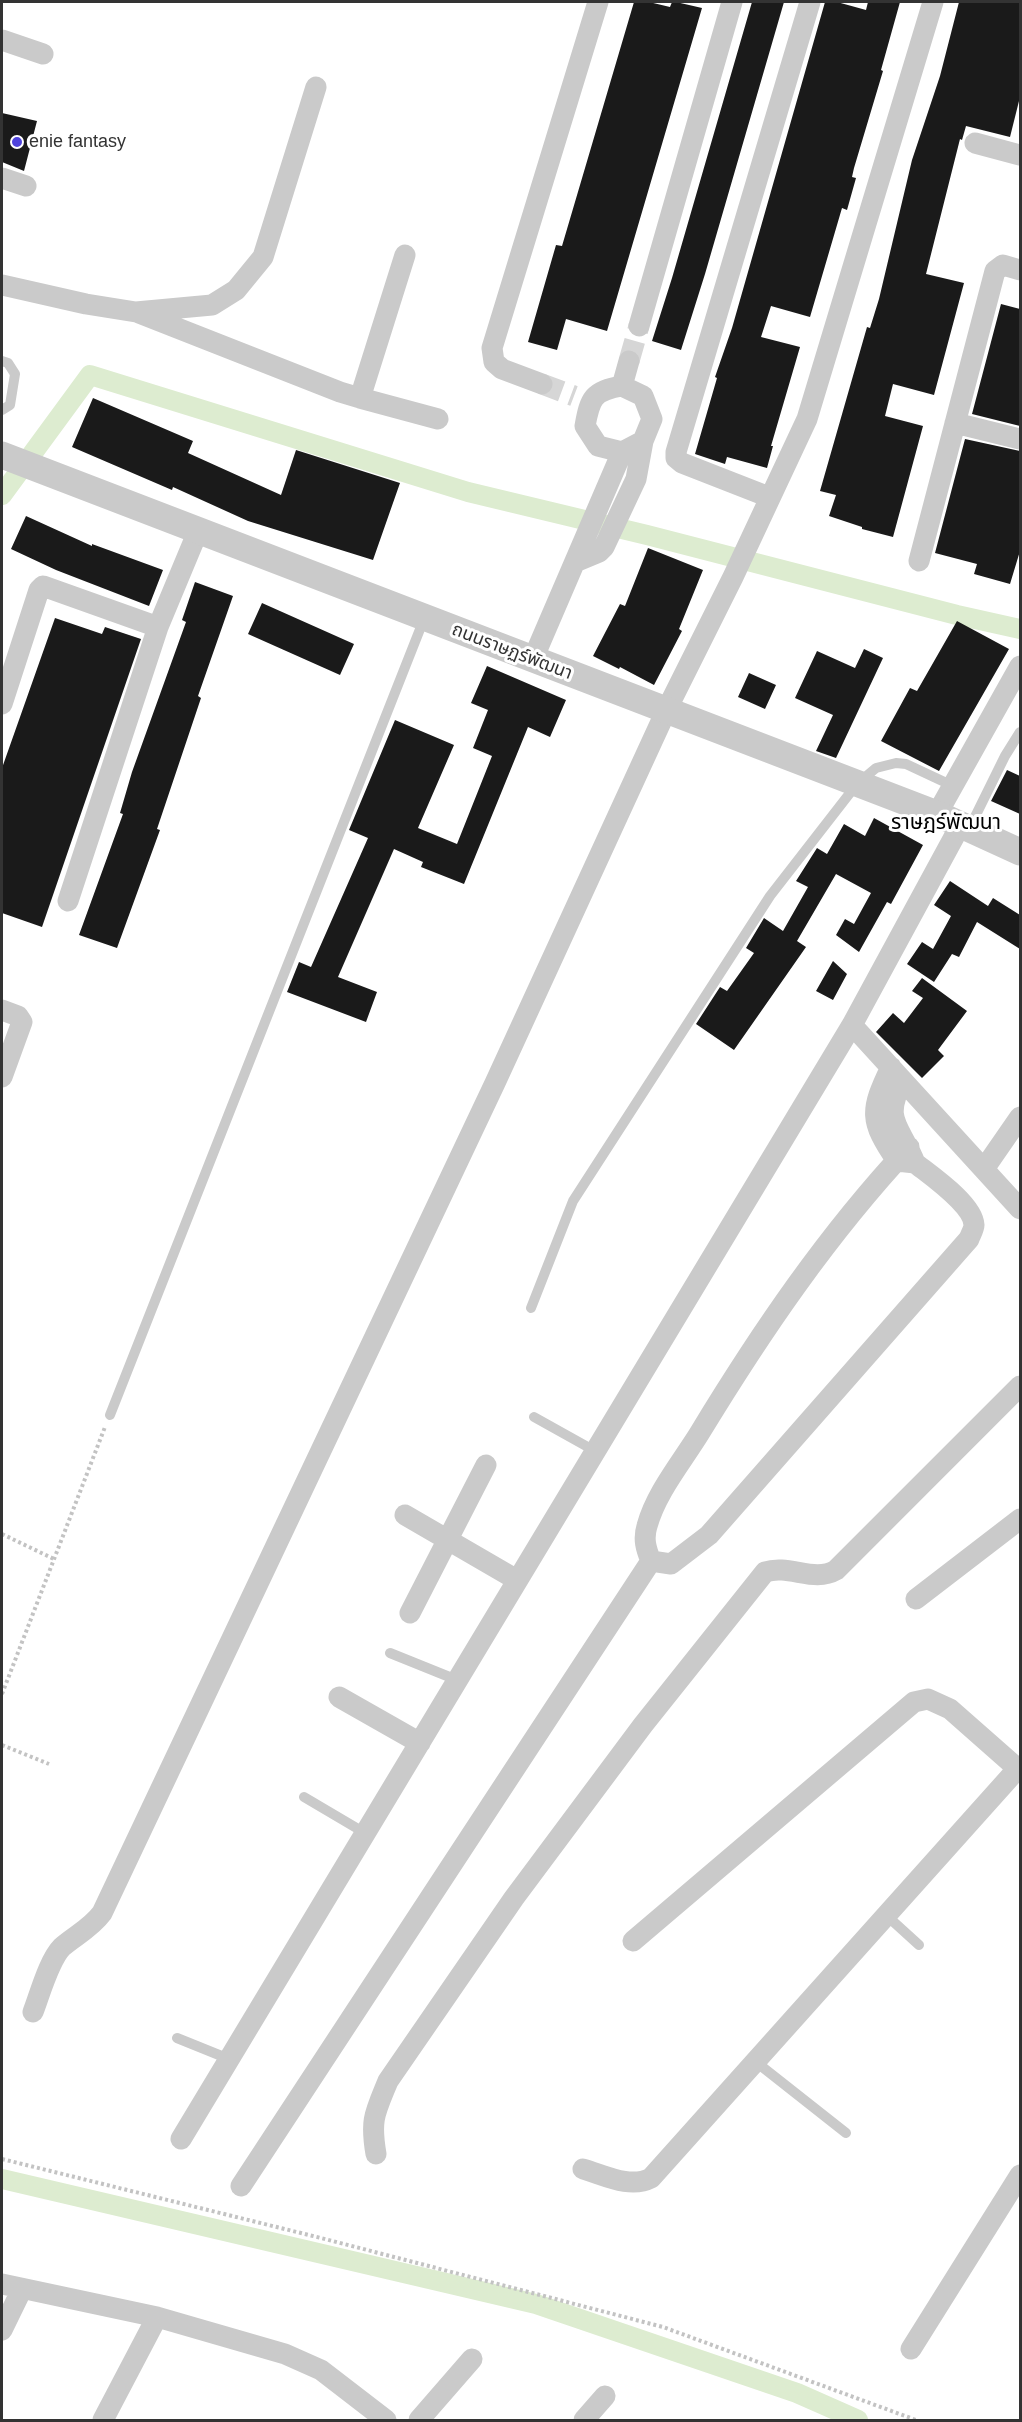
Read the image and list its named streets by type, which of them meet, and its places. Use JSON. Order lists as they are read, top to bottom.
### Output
{
  "streets": {
    "street": ["ถนนราษฏร์พัฒนา"]
  },
  "districts": ["ราษฎร์พัฒนา"],
  "places": ["enie fantasy"]
}
